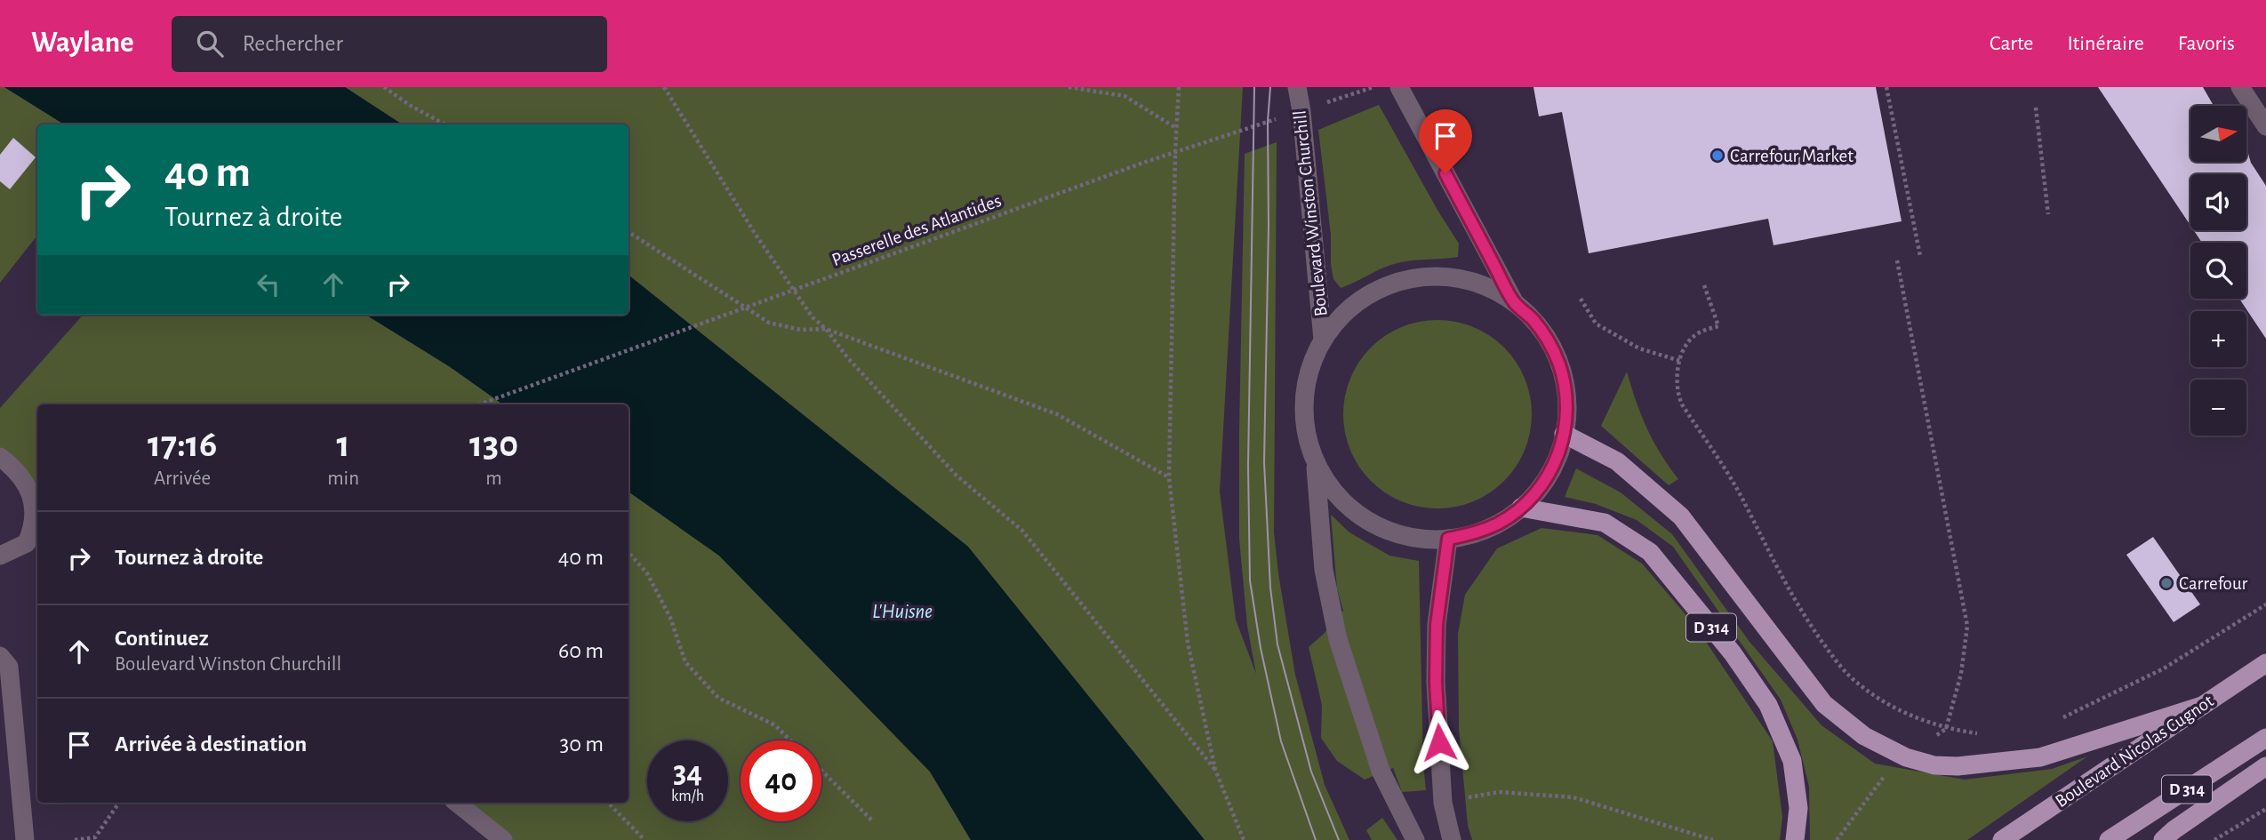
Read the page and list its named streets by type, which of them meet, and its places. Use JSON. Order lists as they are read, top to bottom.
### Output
{
  "streets": {
    "main road": ["D 314", "Boulevard Nicolas Cugnot"],
    "street": ["Boulevard Winston Churchill"],
    "path": ["Passerelle des Atlantides"]
  },
  "crossings": [
    ["Boulevard Winston Churchill", "Passerelle des Atlantides"]
  ],
  "water": ["L'Huisne"],
  "places": ["Carrefour Market", "Carrefour"],
  "north": "right",
  "page": {
    "header": "Waylane",
    "search": "Rechercher",
    "nav": ["Carte", "Itinéraire", "Favoris"],
    "map_buttons": ["+", "−"],
    "turn": ["40 m", "Tournez à droite"],
    "eta": [
      "17:16",
      "Arrivée",
      "1",
      "min",
      "130",
      "m"
    ],
    "list": [
      {
        "name": "Tournez à droite",
        "value": "40 m"
      },
      {
        "name": "Continuez",
        "note": "Boulevard Winston Churchill",
        "value": "60 m"
      },
      {
        "name": "Arrivée à destination",
        "value": "30 m"
      }
    ],
    "speed": "34 km/h",
    "limit": "40"
  }
}
